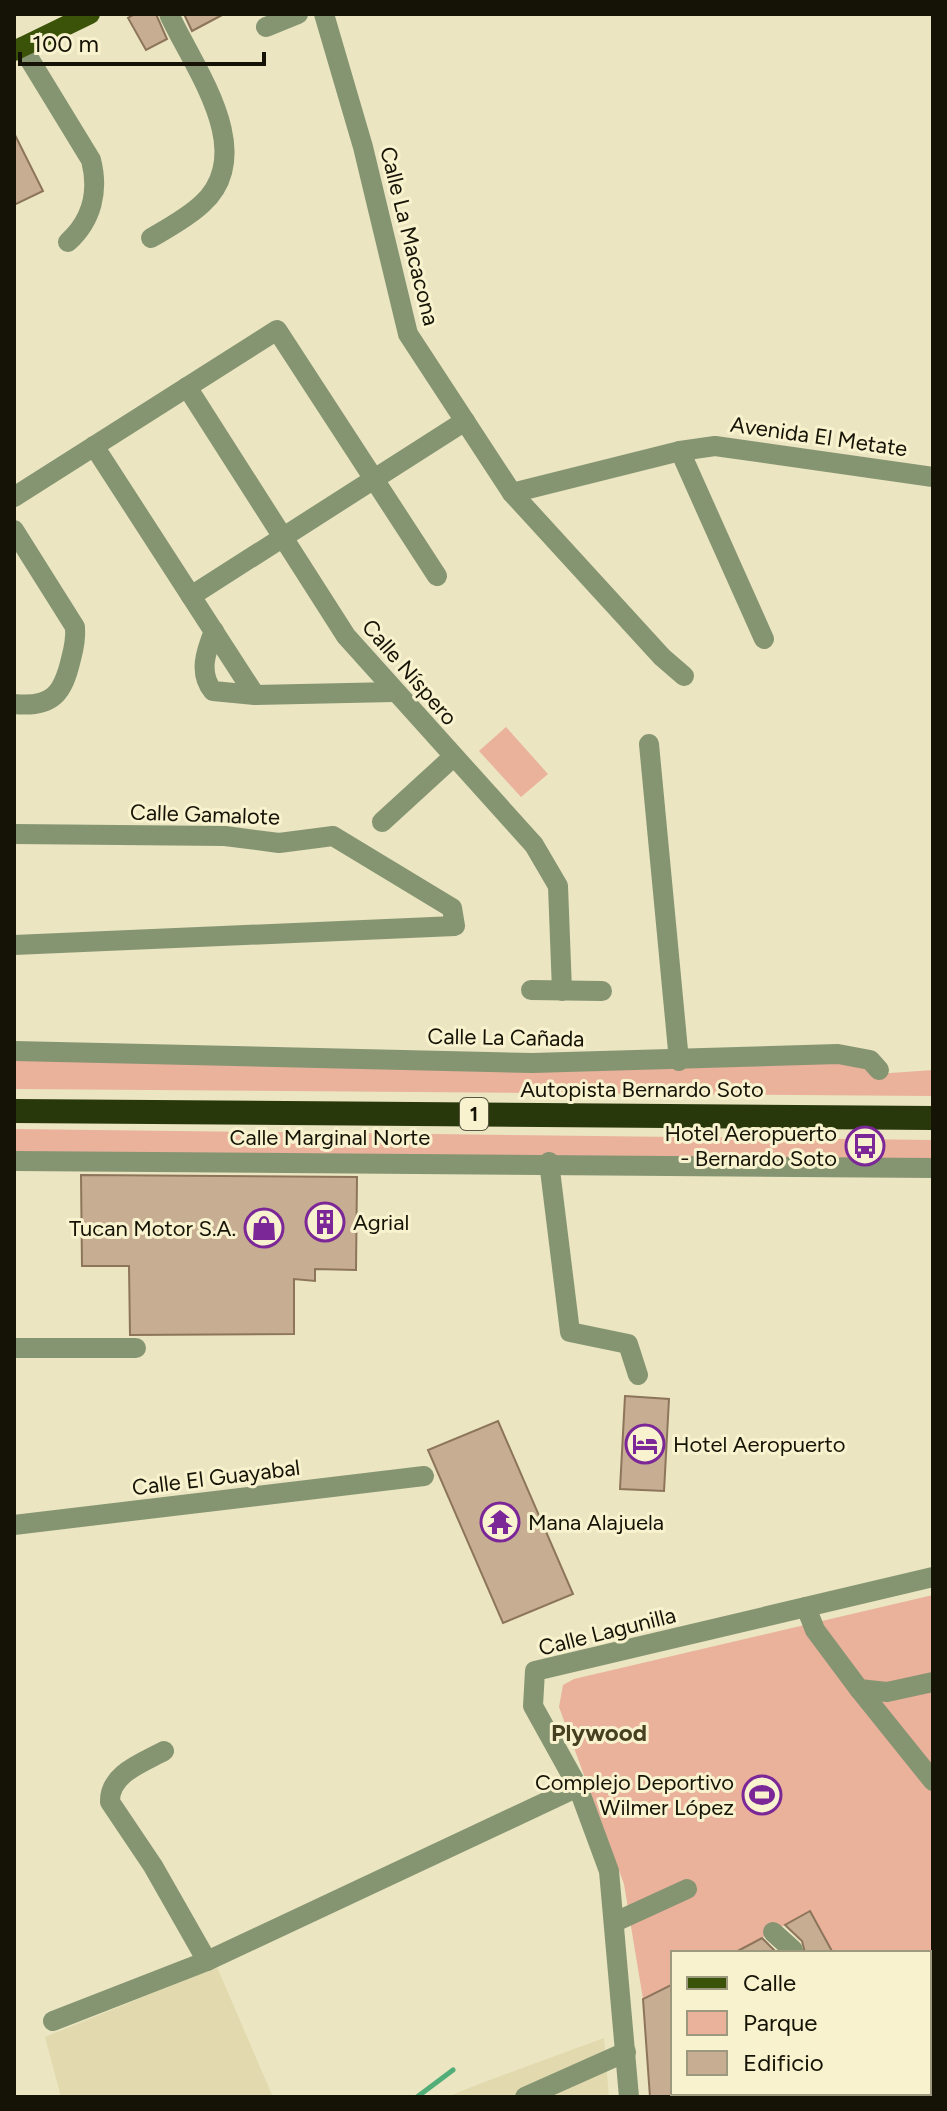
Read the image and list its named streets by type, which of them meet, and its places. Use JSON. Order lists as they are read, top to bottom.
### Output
{
  "streets": {
    "highway": ["Autopista Bernardo Soto", "1"],
    "street": [
      "Calle La Macacona",
      "Avenida El Metate",
      "Calle Níspero",
      "Calle Gamalote",
      "Calle La Cañada",
      "Calle Marginal Norte",
      "Calle El Guayabal",
      "Calle Lagunilla"
    ]
  },
  "crossings": [
    ["Calle La Macacona", "Avenida El Metate"]
  ],
  "districts": ["Plywood"],
  "places": {
    "bus stop": ["Hotel Aeropuerto - Bernardo Soto"],
    "building": ["Agrial"],
    "shop": ["Tucan Motor S.A."],
    "hotel": ["Hotel Aeropuerto"],
    "temple": ["Mana Alajuela"],
    "sports": ["Complejo Deportivo Wilmer López"]
  },
  "legend": ["Calle", "Parque", "Edificio"],
  "scale_bar": "100 m"
}
